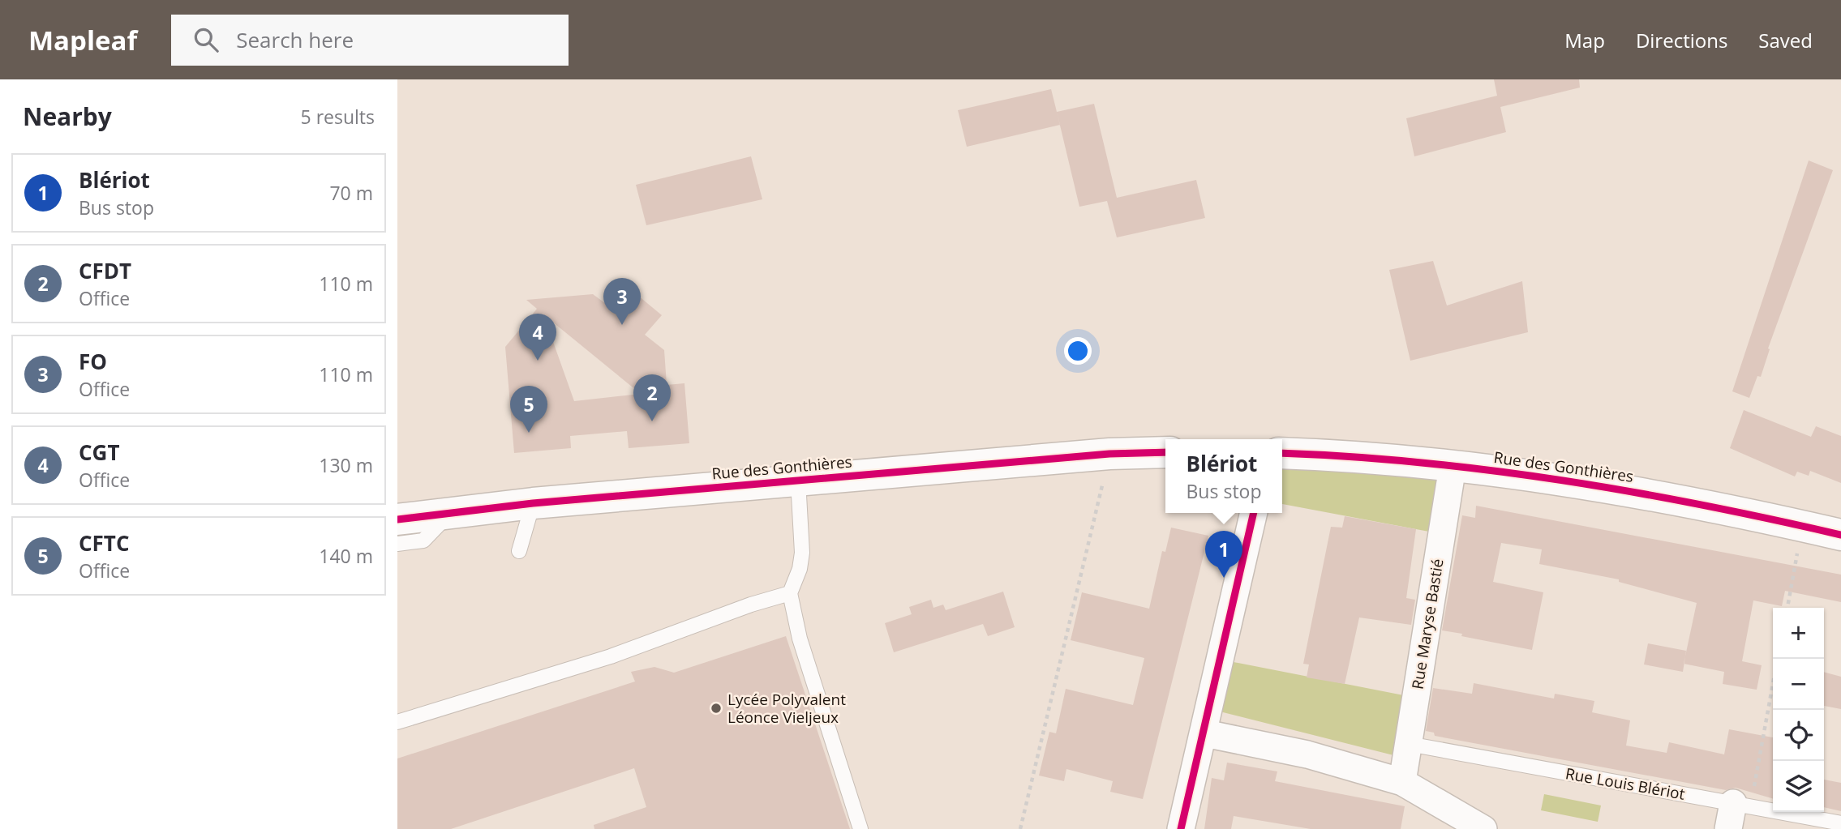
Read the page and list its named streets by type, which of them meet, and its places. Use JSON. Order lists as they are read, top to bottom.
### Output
{
  "streets": {
    "street": ["Rue des Gonthières", "Rue Maryse Bastié"],
    "lane": ["Rue Louis Blériot"]
  },
  "crossings": [
    ["Rue des Gonthières", "Rue Maryse Bastié"],
    ["Rue Maryse Bastié", "Rue Louis Blériot"]
  ],
  "places": ["Lycée Polyvalent Léonce Vieljeux"],
  "page": {
    "header": "Mapleaf",
    "search": "Search here",
    "nav": ["Map", "Directions", "Saved"],
    "heading": ["Nearby", "5 results"],
    "list": [
      {
        "mark": "1",
        "name": "Blériot",
        "note": "Bus stop",
        "value": "70 m"
      },
      {
        "mark": "2",
        "name": "CFDT",
        "note": "Office",
        "value": "110 m"
      },
      {
        "mark": "3",
        "name": "FO",
        "note": "Office",
        "value": "110 m"
      },
      {
        "mark": "4",
        "name": "CGT",
        "note": "Office",
        "value": "130 m"
      },
      {
        "mark": "5",
        "name": "CFTC",
        "note": "Office",
        "value": "140 m"
      }
    ],
    "pins": [
      "3",
      "4",
      "2",
      "5",
      "1"
    ],
    "popup": ["Blériot", "Bus stop"],
    "map_buttons": ["+", "−"]
  }
}
